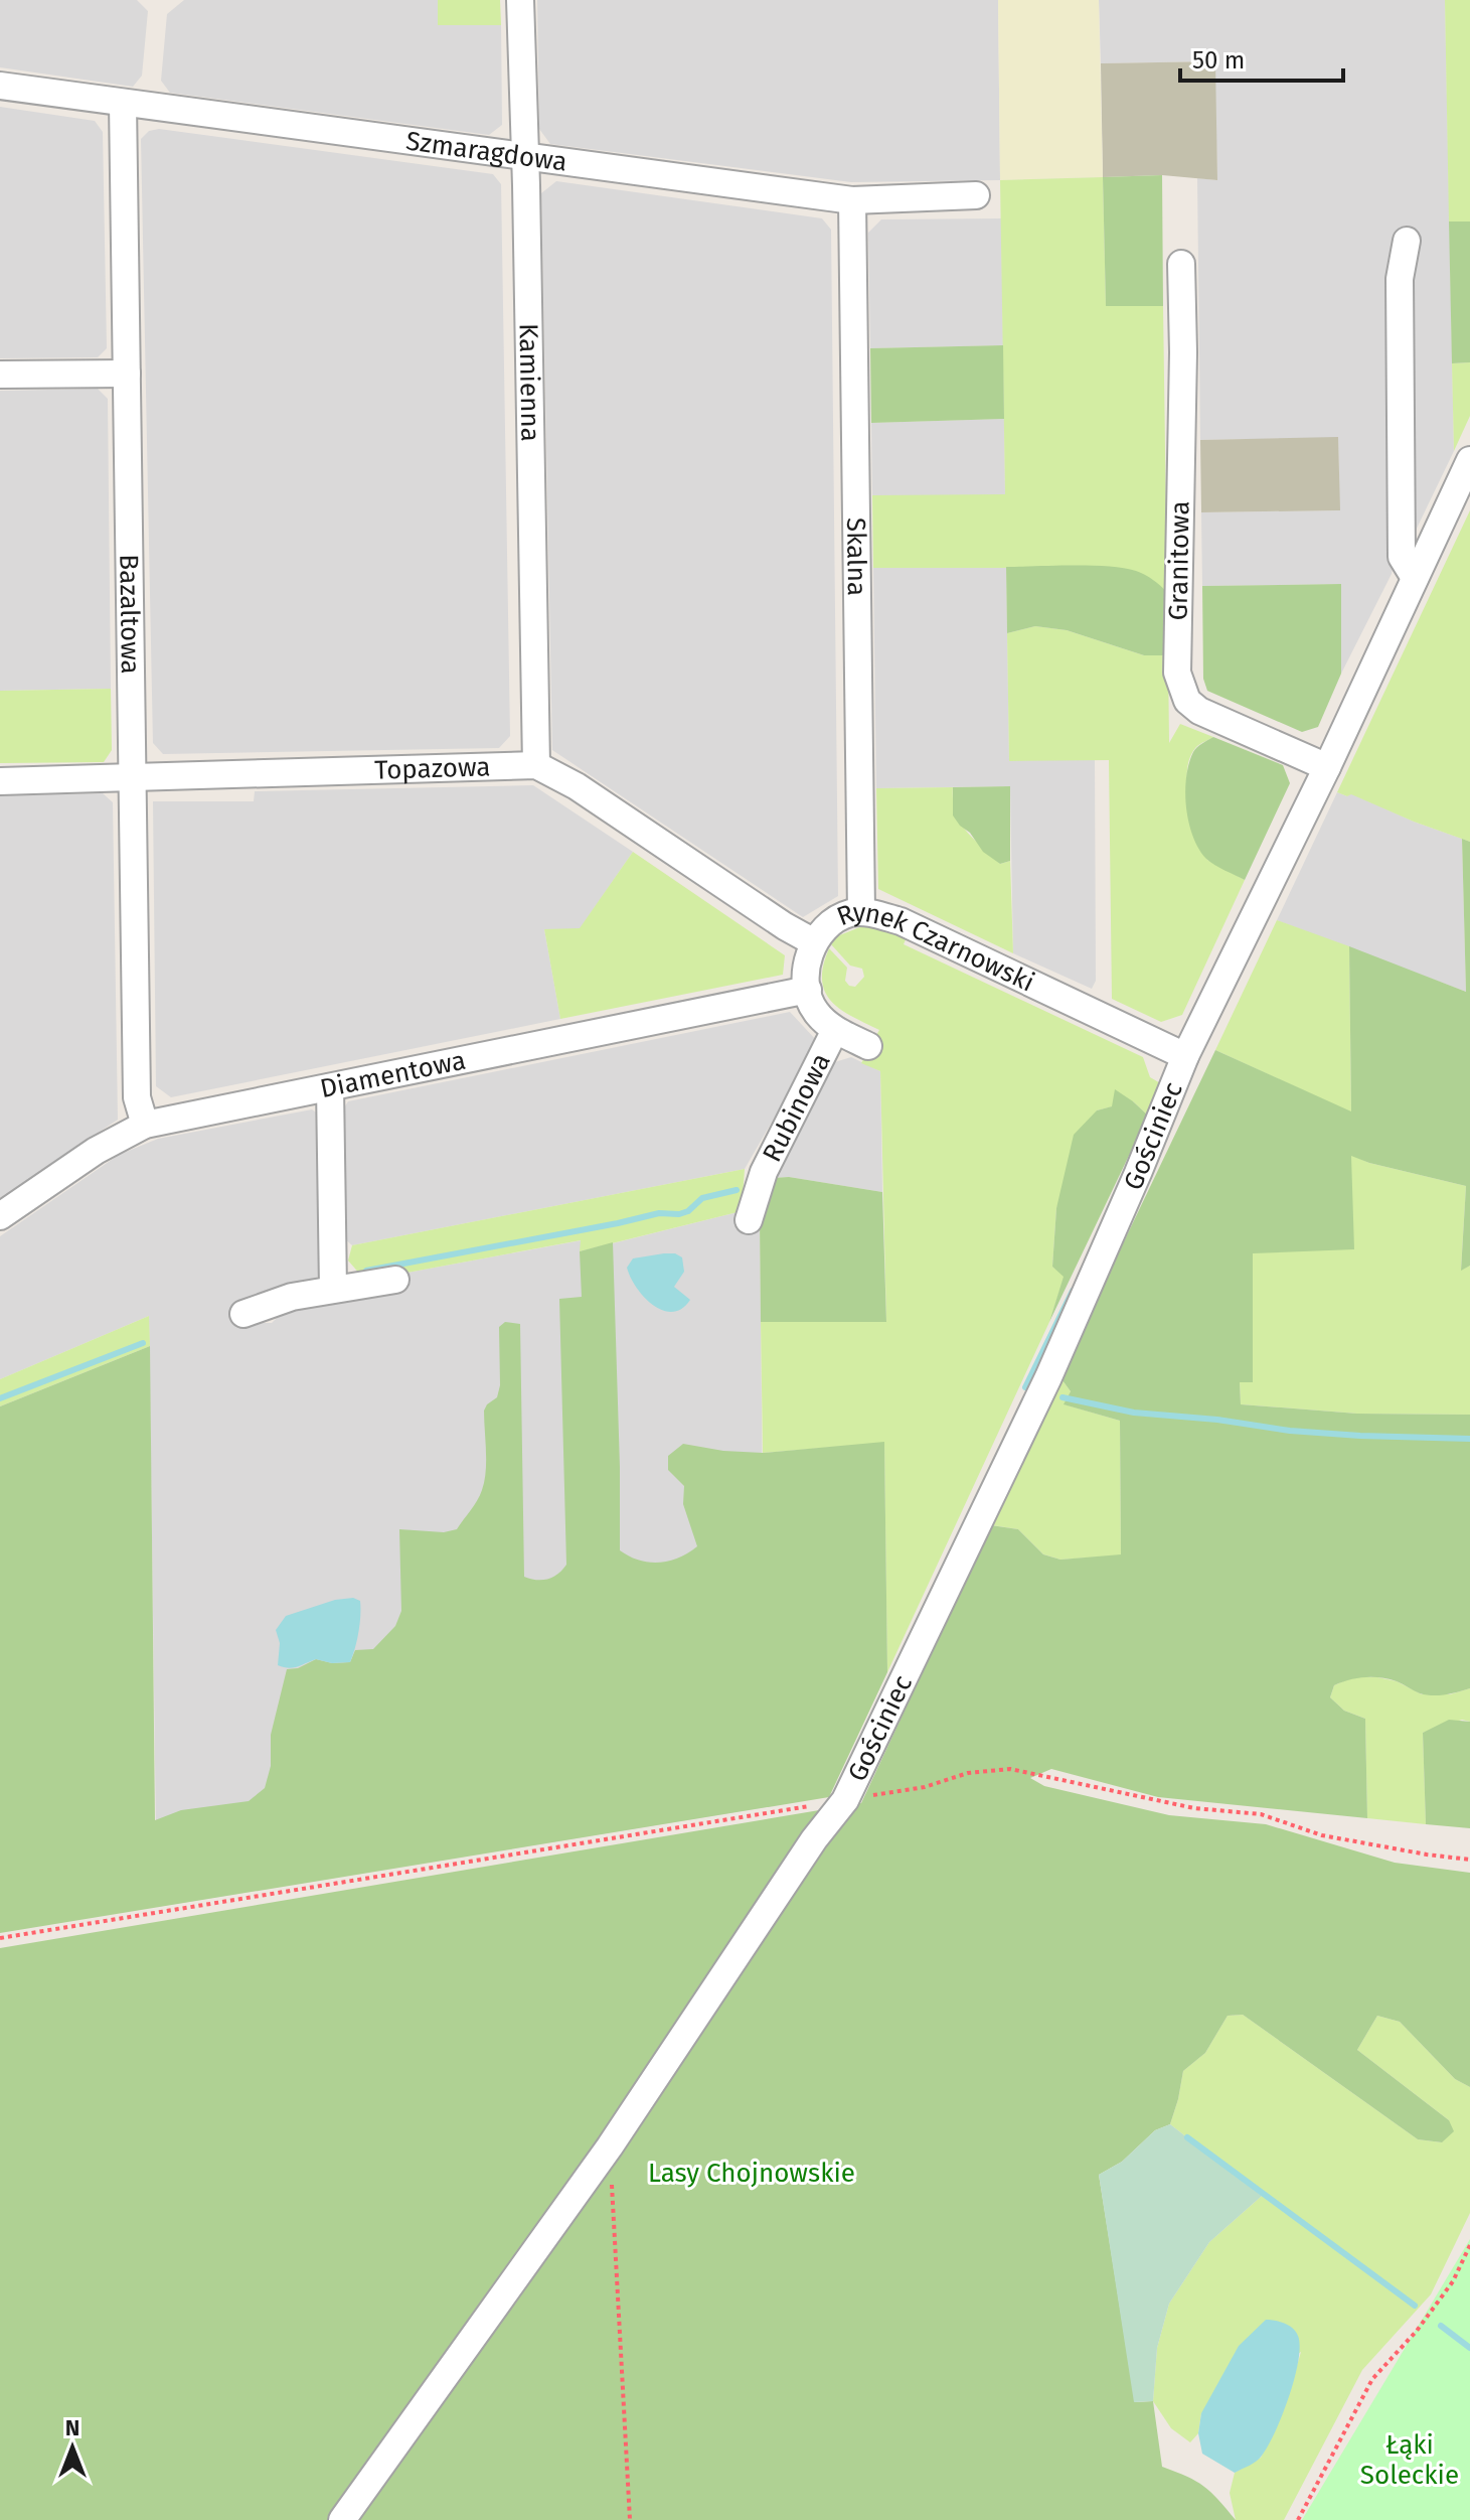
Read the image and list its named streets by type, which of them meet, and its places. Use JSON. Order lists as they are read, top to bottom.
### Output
{
  "streets": {
    "street": [
      "Szmaragdowa",
      "Kamienna",
      "Skalna",
      "Granitowa",
      "Bazaltowa",
      "Topazowa",
      "Rynek Czarnowski",
      "Diamentowa",
      "Rubinowa",
      "Gościniec"
    ]
  },
  "crossings": [
    ["Szmaragdowa", "Kamienna"],
    ["Szmaragdowa", "Skalna"],
    ["Szmaragdowa", "Bazaltowa"],
    ["Kamienna", "Topazowa"],
    ["Skalna", "Rynek Czarnowski"],
    ["Granitowa", "Gościniec"],
    ["Bazaltowa", "Topazowa"],
    ["Bazaltowa", "Diamentowa"],
    ["Topazowa", "Rynek Czarnowski"],
    ["Rynek Czarnowski", "Diamentowa"],
    ["Rynek Czarnowski", "Gościniec"]
  ],
  "parks": ["Lasy Chojnowskie", "Łąki Soleckie"],
  "scale_bar": "50 m",
  "north": "top"
}
